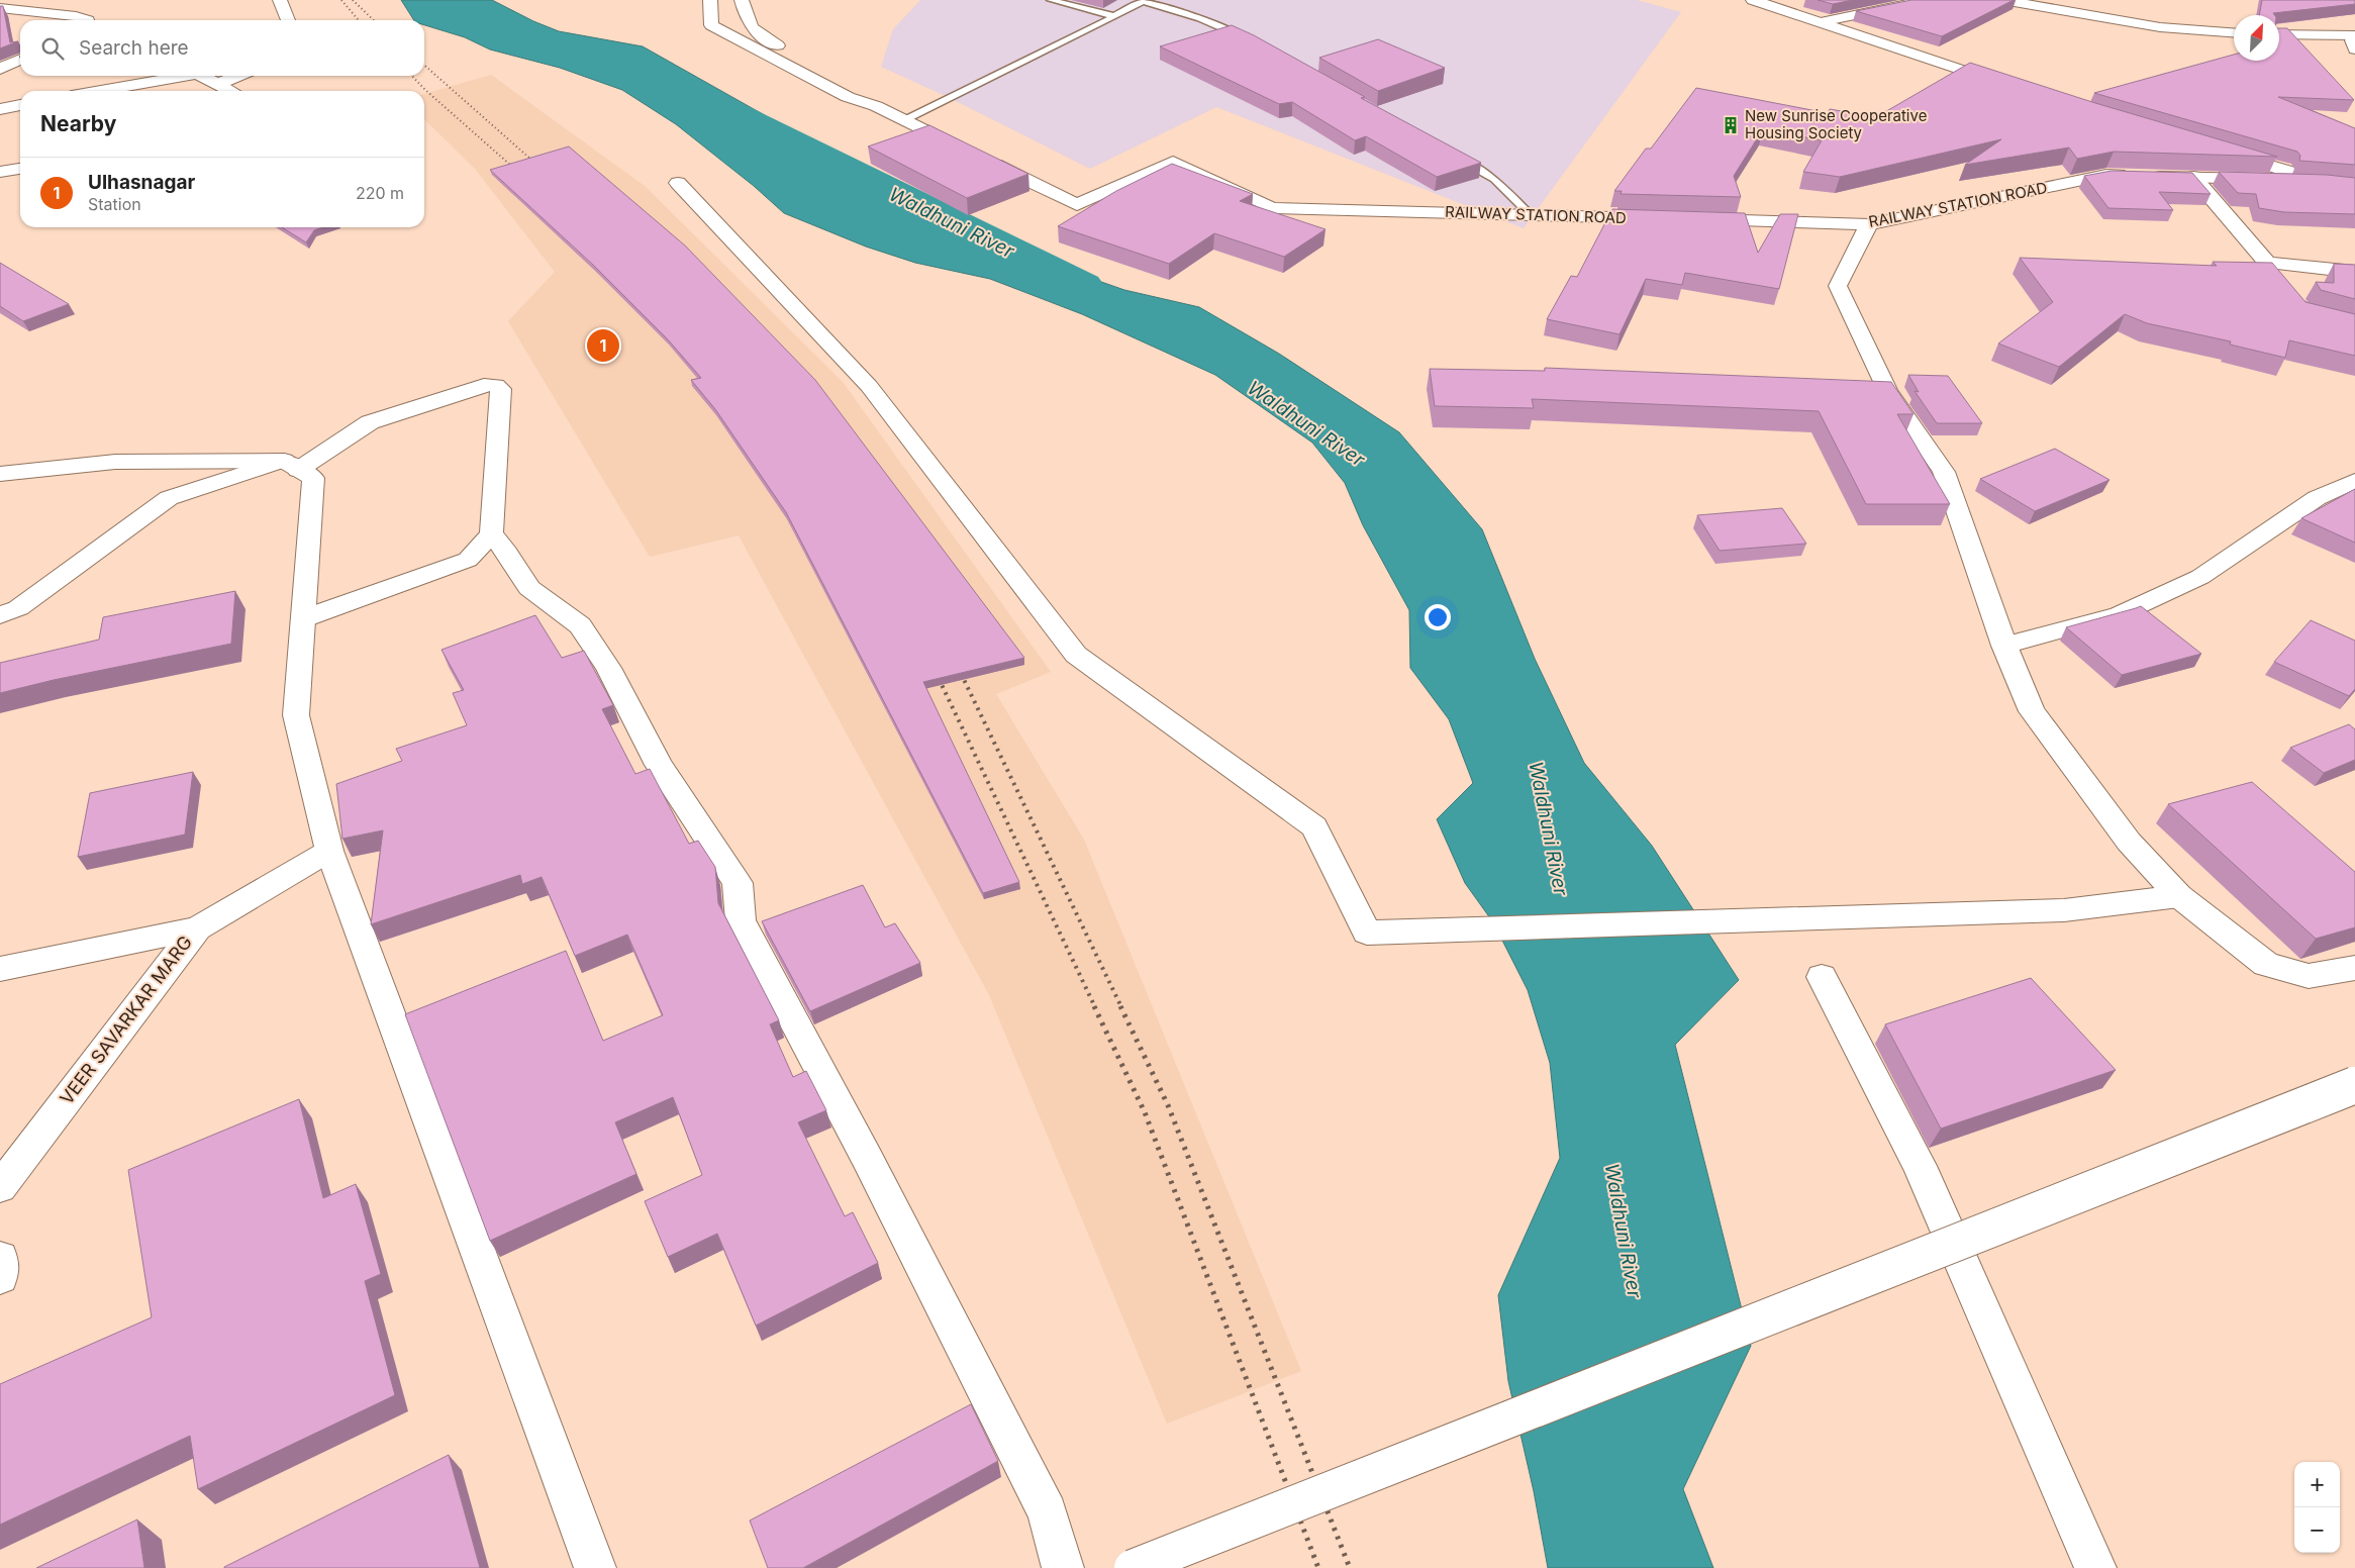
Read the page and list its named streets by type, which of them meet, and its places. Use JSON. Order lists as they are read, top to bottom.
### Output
{
  "streets": {
    "street": ["RAILWAY STATION ROAD", "VEER SAVARKAR MARG"]
  },
  "water": ["Waldhuni River"],
  "places": {
    "building": ["New Sunrise Cooperative Housing Society"]
  },
  "north": "top right",
  "page": {
    "search": "Search here",
    "heading": "Nearby",
    "list": [
      {
        "mark": "1",
        "name": "Ulhasnagar",
        "note": "Station",
        "value": "220 m"
      }
    ],
    "pins": "1",
    "map_buttons": ["+", "−"]
  }
}
